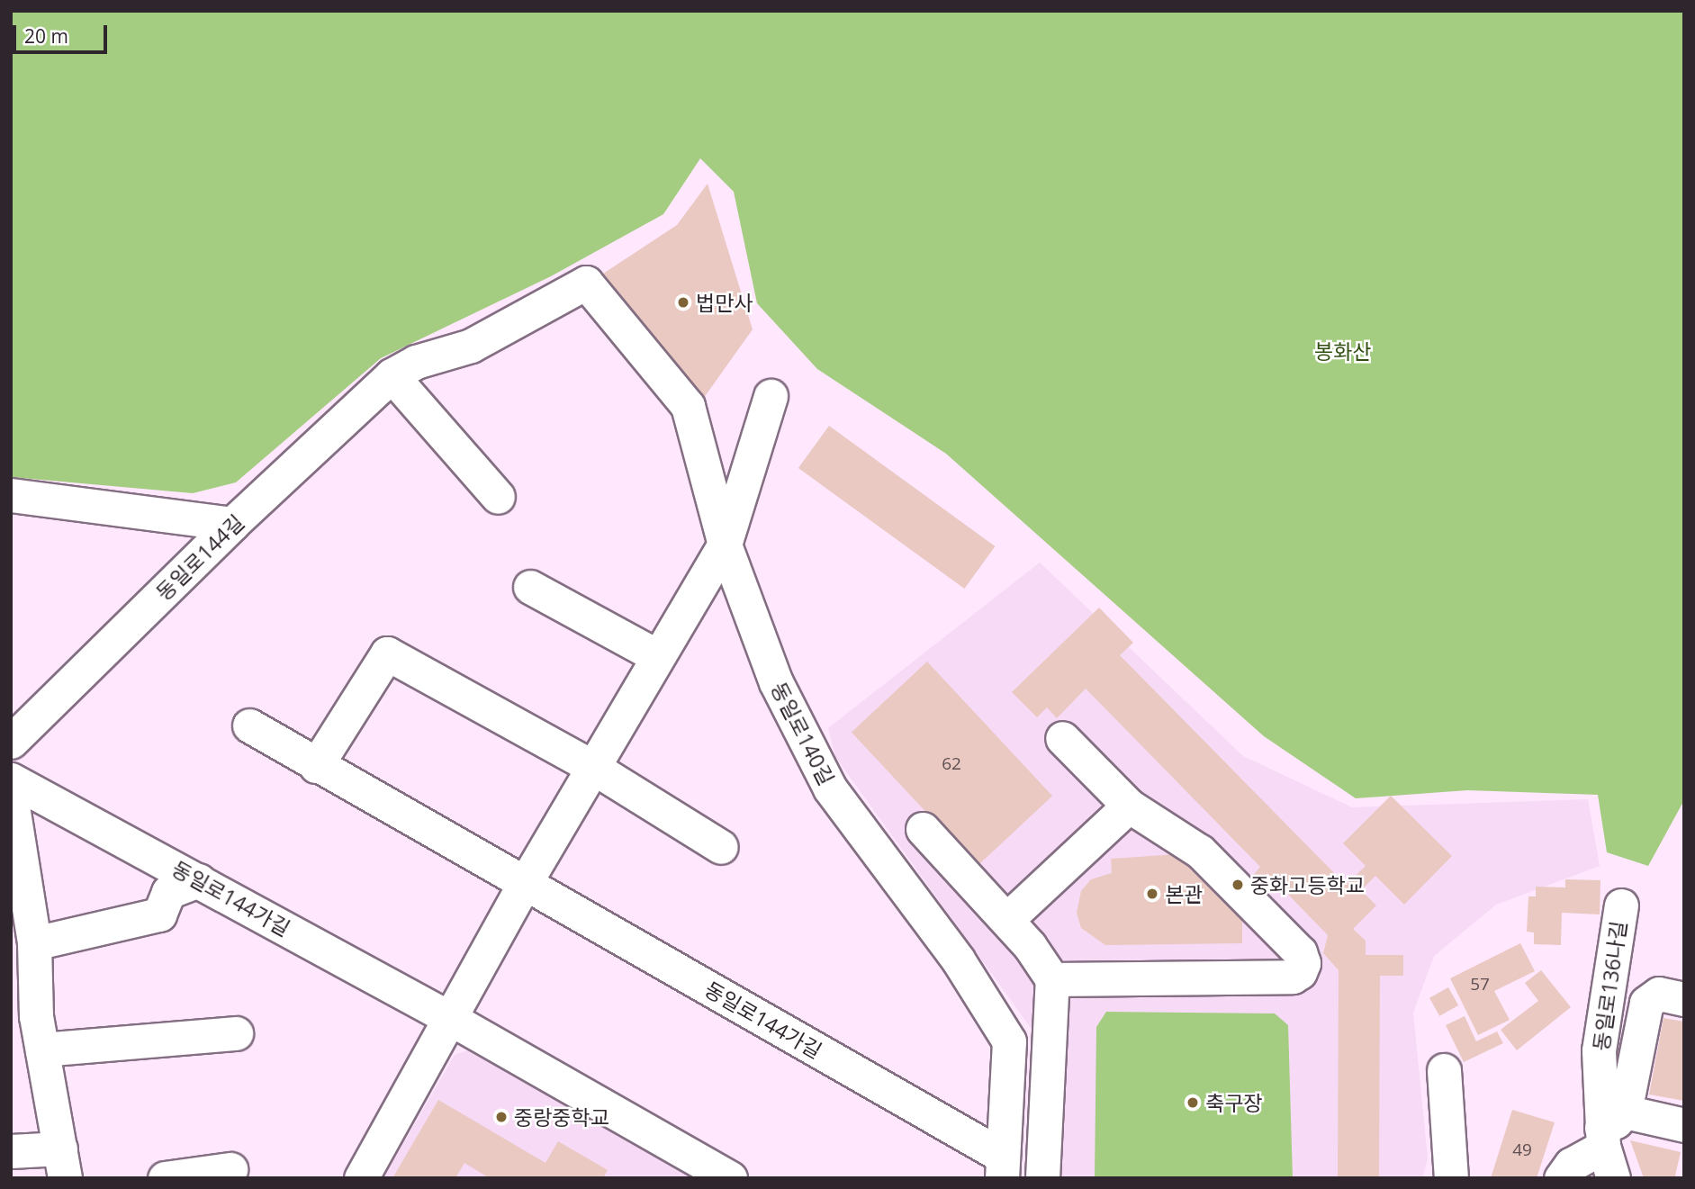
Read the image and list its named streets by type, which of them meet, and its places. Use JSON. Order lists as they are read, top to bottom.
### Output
{
  "streets": {
    "street": [
      "동일로144길",
      "동일로140길",
      "동일로144가길",
      "동일로136나길"
    ]
  },
  "crossings": [
    ["동일로144길", "동일로140길"],
    ["동일로140길", "동일로144가길"]
  ],
  "parks": ["봉화산"],
  "places": [
    "법만사",
    "중화고등학교",
    "본관",
    "축구장",
    "중랑중학교"
  ],
  "house_numbers": ["62", "57", "49"],
  "scale_bar": "20 m"
}
